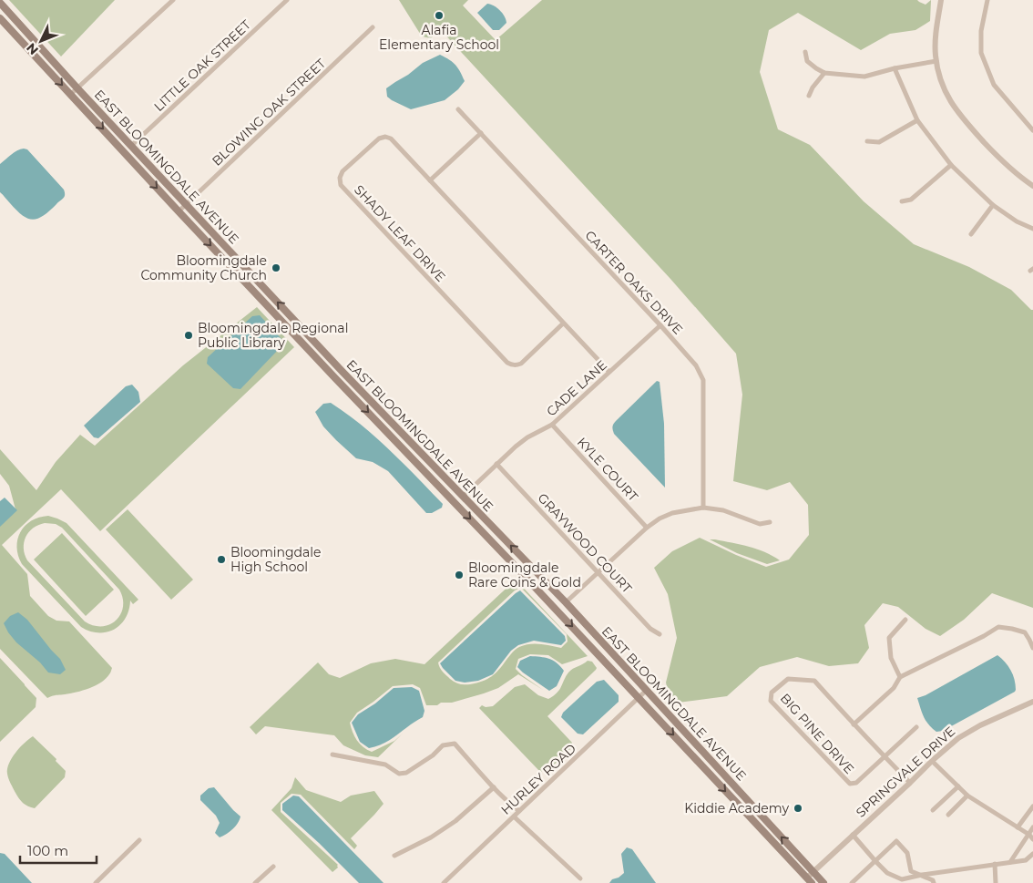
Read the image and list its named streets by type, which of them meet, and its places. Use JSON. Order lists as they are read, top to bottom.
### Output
{
  "streets": {
    "main road": ["EAST BLOOMINGDALE AVENUE"],
    "street": [
      "LITTLE OAK STREET",
      "BLOWING OAK STREET",
      "SHADY LEAF DRIVE",
      "CARTER OAKS DRIVE",
      "CADE LANE",
      "KYLE COURT",
      "GRAYWOOD COURT",
      "BIG PINE DRIVE",
      "SPRINGVALE DRIVE",
      "HURLEY ROAD"
    ]
  },
  "crossings": [
    ["LITTLE OAK STREET", "EAST BLOOMINGDALE AVENUE"],
    ["BLOWING OAK STREET", "EAST BLOOMINGDALE AVENUE"],
    ["EAST BLOOMINGDALE AVENUE", "CADE LANE"],
    ["EAST BLOOMINGDALE AVENUE", "SPRINGVALE DRIVE"],
    ["EAST BLOOMINGDALE AVENUE", "HURLEY ROAD"],
    ["SHADY LEAF DRIVE", "CADE LANE"],
    ["CARTER OAKS DRIVE", "CADE LANE"],
    ["CADE LANE", "KYLE COURT"],
    ["CADE LANE", "GRAYWOOD COURT"],
    ["BIG PINE DRIVE", "SPRINGVALE DRIVE"]
  ],
  "places": [
    "Alafia Elementary School",
    "Bloomingdale Community Church",
    "Bloomingdale Regional Public Library",
    "Bloomingdale High School",
    "Bloomingdale Rare Coins & Gold",
    "Kiddie Academy"
  ],
  "scale_bar": "100 m",
  "north": "bottom left"
}
